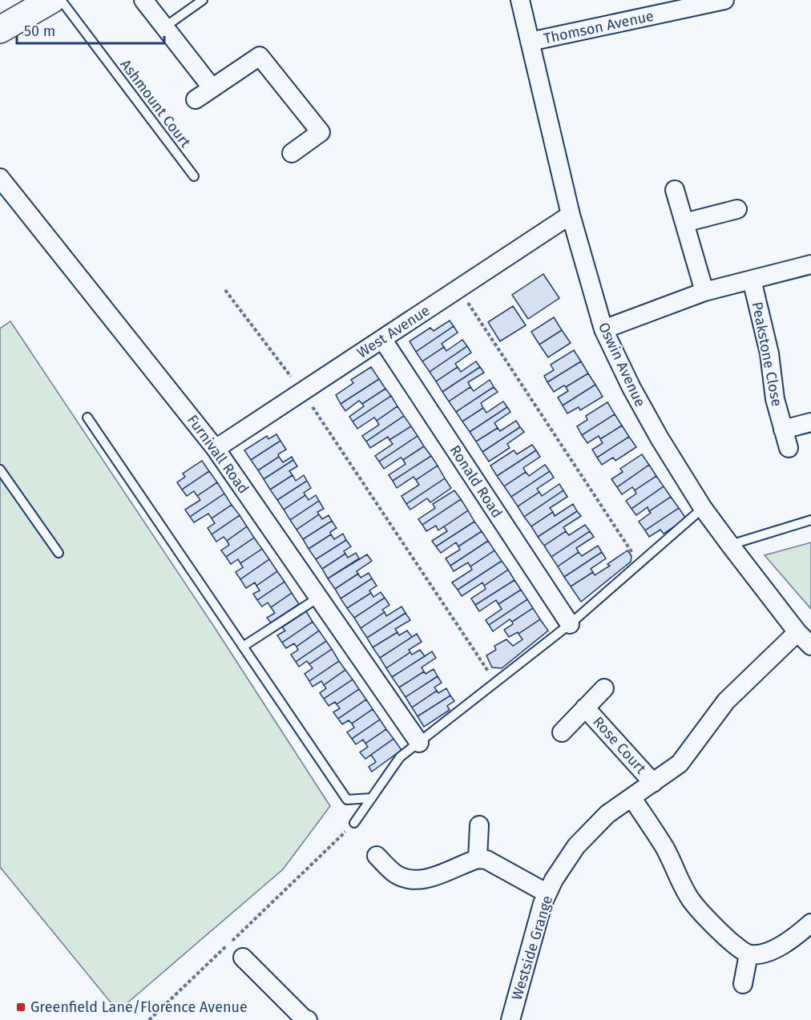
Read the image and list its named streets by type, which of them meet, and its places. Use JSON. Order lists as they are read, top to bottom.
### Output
{
  "streets": {
    "street": [
      "Thomson Avenue",
      "West Avenue",
      "Peakstone Close",
      "Oswin Avenue",
      "Furnivall Road",
      "Ronald Road",
      "Rose Court",
      "Westside Grange"
    ],
    "lane": ["Ashmount Court"]
  },
  "crossings": [
    ["Thomson Avenue", "Oswin Avenue"],
    ["West Avenue", "Oswin Avenue"],
    ["West Avenue", "Furnivall Road"],
    ["West Avenue", "Ronald Road"],
    ["Oswin Avenue", "Westside Grange"],
    ["Rose Court", "Westside Grange"]
  ],
  "places": {
    "transit": ["Greenfield Lane/Florence Avenue"]
  },
  "scale_bar": "50 m"
}
